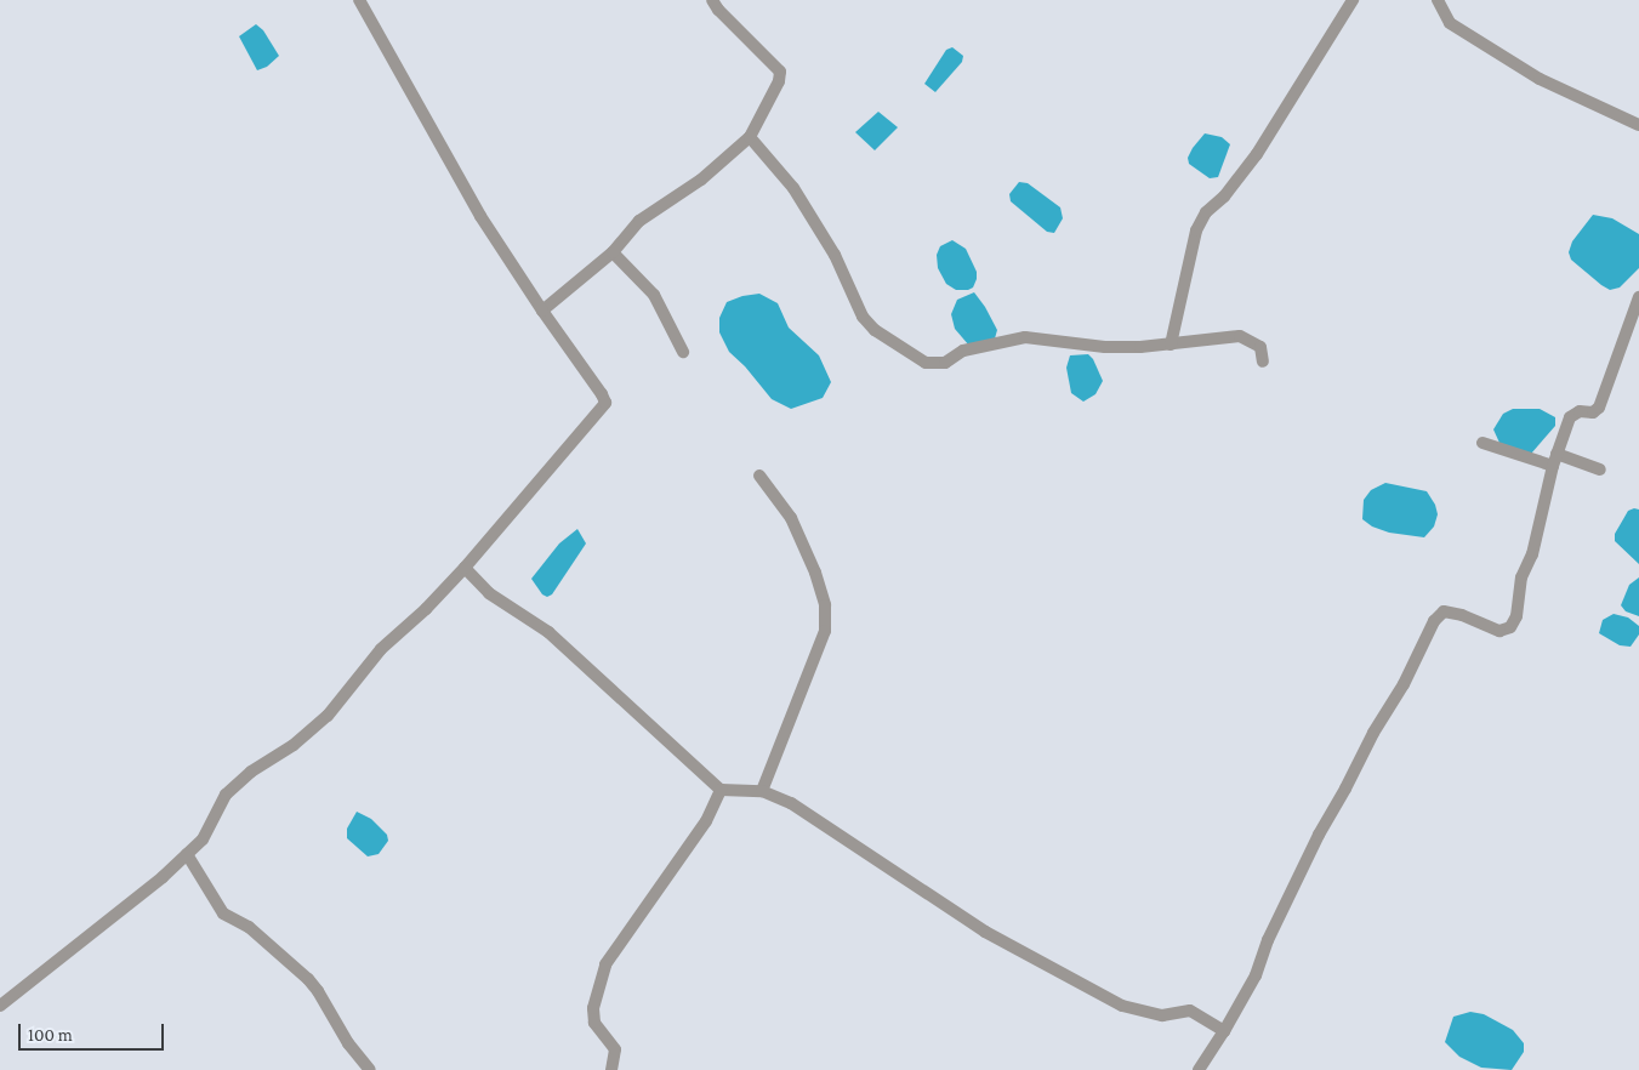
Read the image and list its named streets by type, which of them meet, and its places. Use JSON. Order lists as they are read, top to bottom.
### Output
{
  "scale_bar": "100 m"
}
